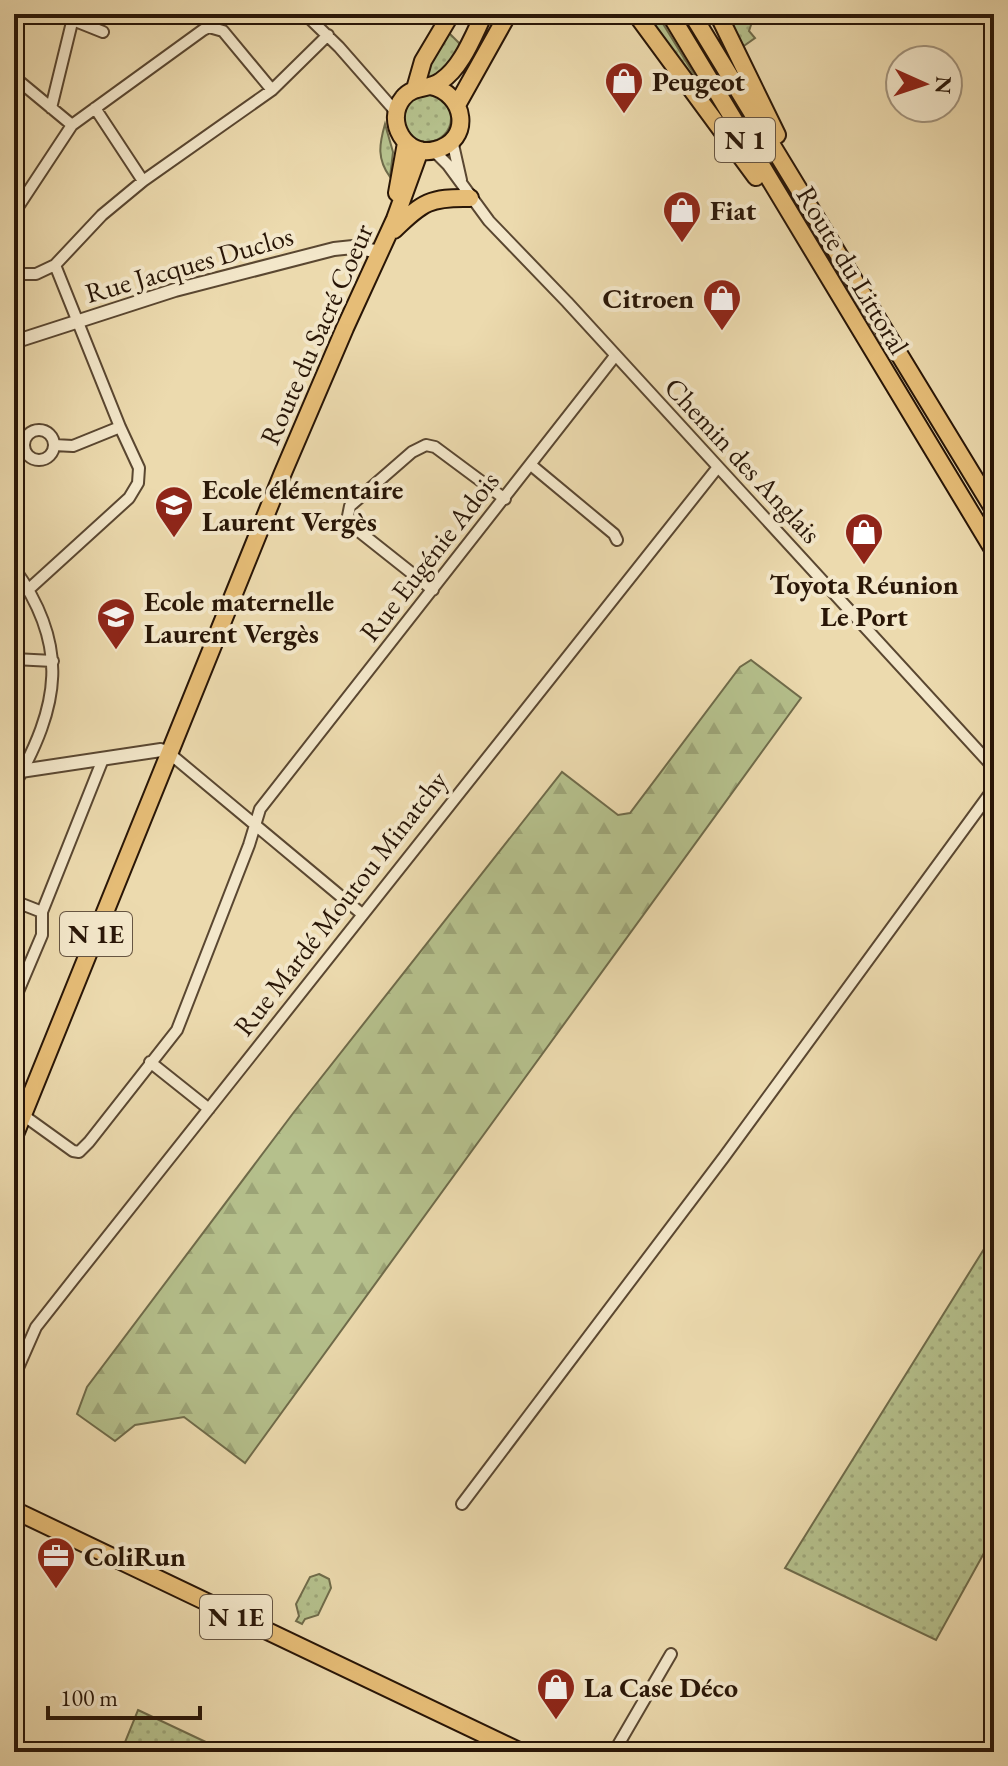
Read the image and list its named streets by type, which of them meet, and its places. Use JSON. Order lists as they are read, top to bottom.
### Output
{
  "streets": {
    "main road": [
      "N 1",
      "Route du Littoral",
      "Route du Sacré Coeur",
      "N 1E"
    ],
    "street": [
      "Rue Jacques Duclos",
      "Chemin des Anglais",
      "Rue Eugénie Adois",
      "Rue Mardé Moutou Minatchy"
    ]
  },
  "crossings": [
    ["Rue Jacques Duclos", "Route du Sacré Coeur"],
    ["Route du Sacré Coeur", "Chemin des Anglais"],
    ["Route du Sacré Coeur", "Rue Eugénie Adois"],
    ["Chemin des Anglais", "Rue Eugénie Adois"],
    ["Chemin des Anglais", "Rue Mardé Moutou Minatchy"]
  ],
  "places": {
    "shop": [
      "Peugeot",
      "Fiat",
      "Citroen",
      "Toyota Réunion Le Port",
      "La Case Déco"
    ],
    "school or university": ["Ecole élémentaire Laurent Vergès", "Ecole maternelle Laurent Vergès"],
    "office": ["ColiRun"]
  },
  "scale_bar": "100 m",
  "north": "right"
}
